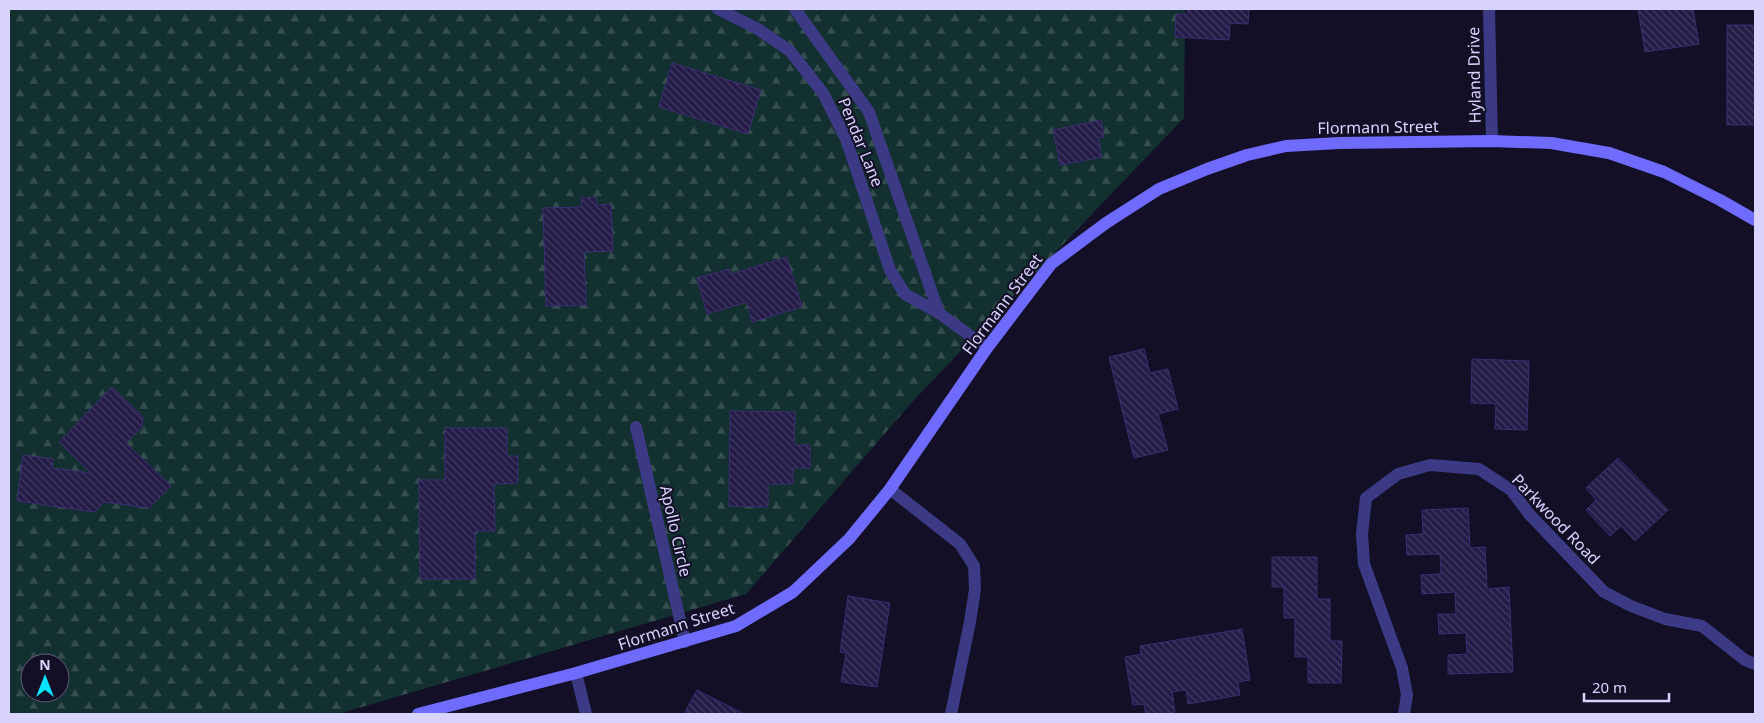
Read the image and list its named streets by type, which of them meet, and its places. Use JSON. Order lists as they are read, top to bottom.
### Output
{
  "streets": {
    "street": [
      "Hyland Drive",
      "Flormann Street",
      "Pendar Lane",
      "Parkwood Road",
      "Apollo Circle"
    ]
  },
  "crossings": [
    ["Hyland Drive", "Flormann Street"],
    ["Flormann Street", "Pendar Lane"],
    ["Flormann Street", "Apollo Circle"]
  ],
  "scale_bar": "20 m",
  "north": "top"
}
